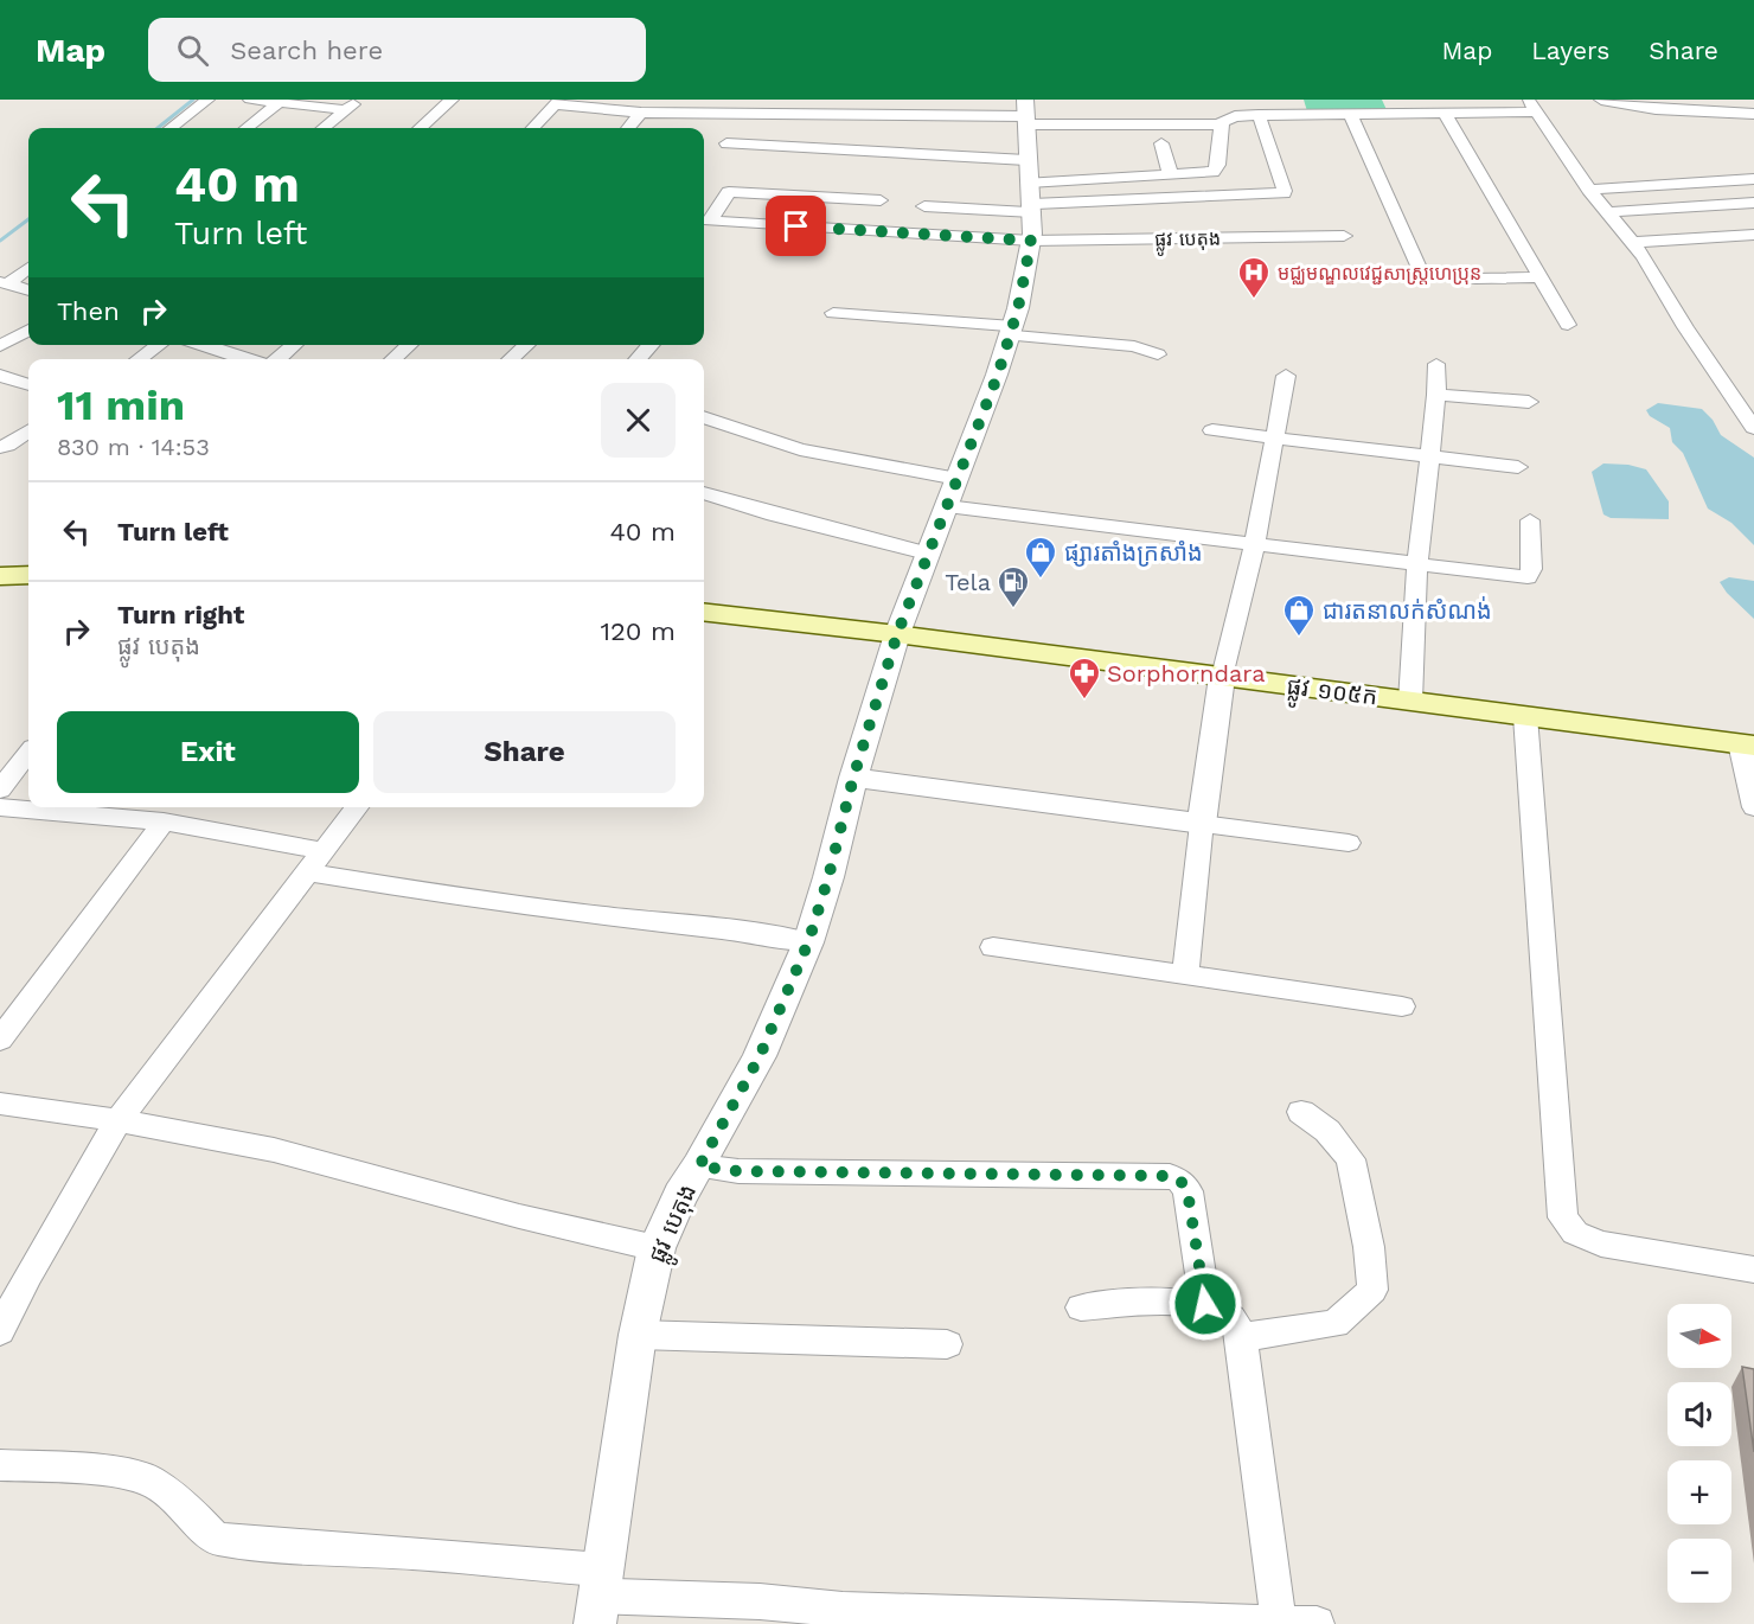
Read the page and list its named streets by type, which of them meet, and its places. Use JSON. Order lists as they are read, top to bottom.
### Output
{
  "streets": {
    "main road": ["ផ្លូវ ១០៥ក"],
    "street": ["ផ្លូវ បេតុង"]
  },
  "crossings": [
    ["ផ្លូវ បេតុង", "ផ្លូវ ១០៥ក"]
  ],
  "places": {
    "hospital": ["មជ្ឈមណ្ឌលវេជ្ជសាស្ត្រហេប្រុន"],
    "shop": ["ផ្សារតាំងក្រសាំង", "ជារតនាលក់សំណង់"],
    "fuel station": ["Tela"],
    "pharmacy": ["Sorphorndara"]
  },
  "north": "right",
  "page": {
    "header": "Map",
    "search": "Search here",
    "nav": ["Map", "Layers", "Share"],
    "turn": ["40 m", "Turn left"],
    "then": "Then",
    "heading": ["11 min", "830 m · 14:53"],
    "list": [
      {
        "name": "Turn left",
        "value": "40 m"
      },
      {
        "name": "Turn right",
        "note": "ផ្លូវ បេតុង",
        "value": "120 m"
      }
    ],
    "buttons": ["Exit", "Share"],
    "map_buttons": ["+", "−"]
  }
}
